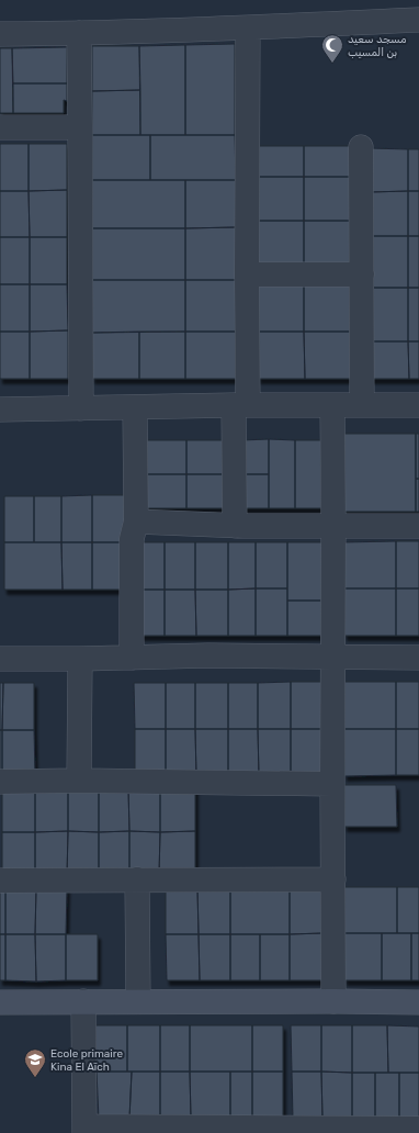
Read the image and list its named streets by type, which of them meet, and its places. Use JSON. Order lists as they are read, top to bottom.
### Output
{
  "places": {
    "mosque": ["مسجد سعيد بن المسيب"],
    "school or university": ["Ecole primaire Kina El Aïch"]
  }
}
